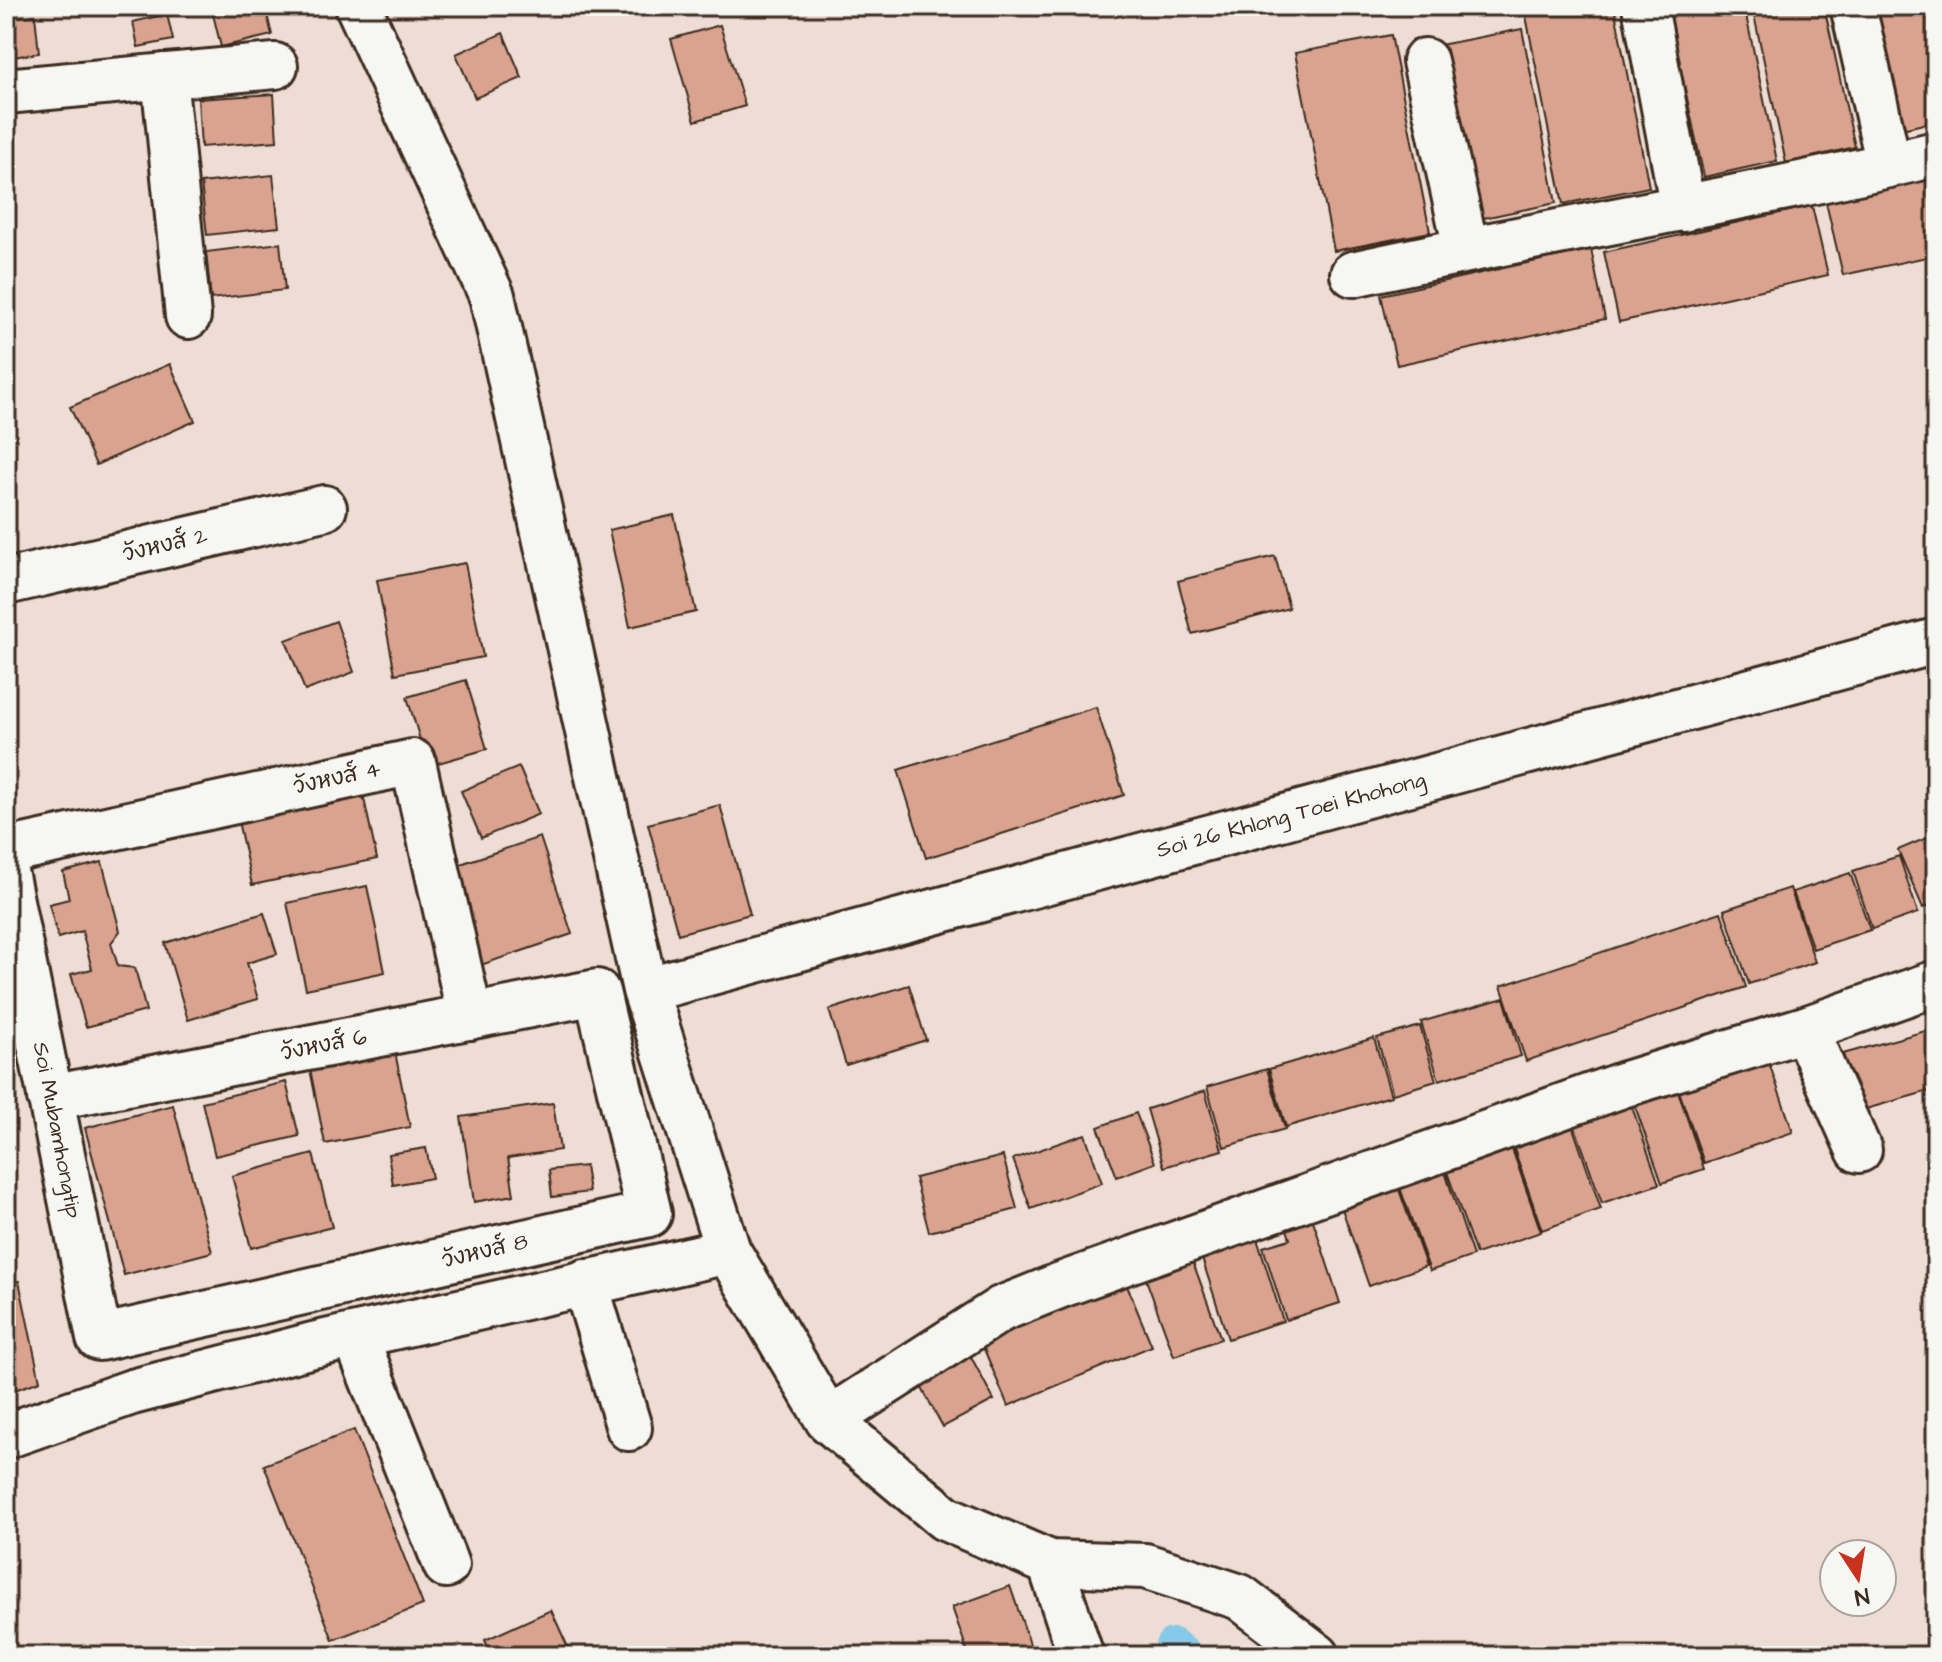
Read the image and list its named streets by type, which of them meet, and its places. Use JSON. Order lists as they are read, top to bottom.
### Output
{
  "streets": {
    "street": [
      "วังหงส์ 2",
      "วังหงส์ 4",
      "Soi 26 Khlong Toei Khohong",
      "วังหงส์ 6",
      "Soi Mubamhongtip",
      "วังหงส์ 8"
    ]
  },
  "crossings": [
    ["วังหงส์ 4", "วังหงส์ 6"],
    ["วังหงส์ 6", "Soi Mubamhongtip"],
    ["วังหงส์ 6", "วังหงส์ 8"],
    ["Soi Mubamhongtip", "วังหงส์ 8"]
  ],
  "north": "bottom"
}
